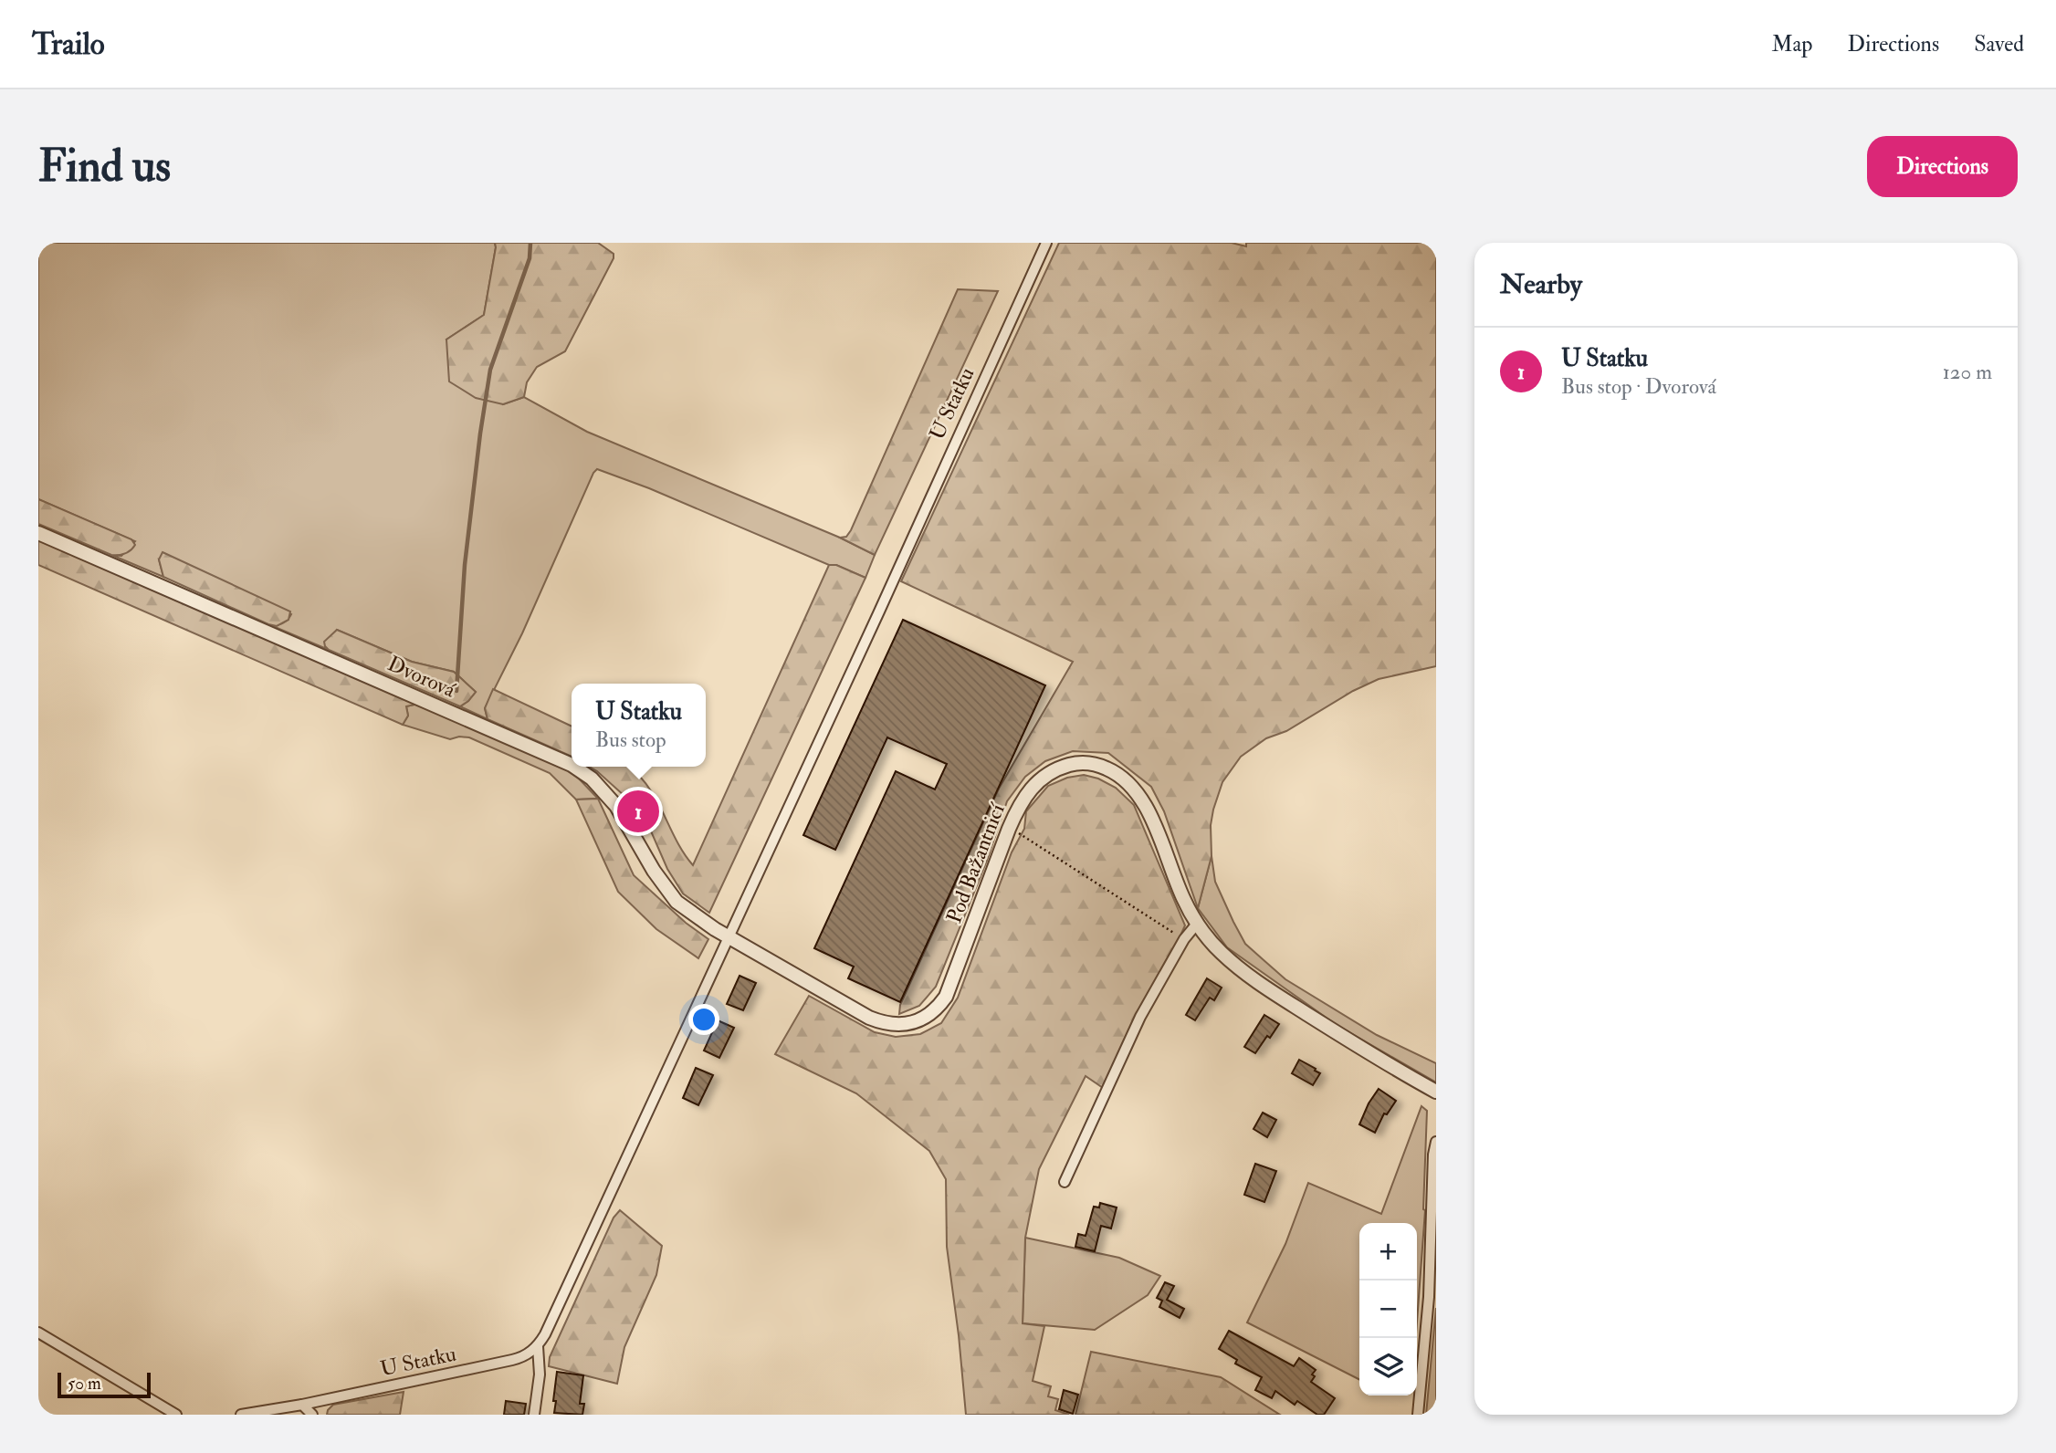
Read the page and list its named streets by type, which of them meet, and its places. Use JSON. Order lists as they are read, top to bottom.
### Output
{
  "streets": {
    "street": ["U Statku", "Dvorová", "Pod Bažantnicí"]
  },
  "crossings": [
    ["U Statku", "Dvorová"],
    ["U Statku", "Pod Bažantnicí"],
    ["Dvorová", "Pod Bažantnicí"]
  ],
  "scale_bar": "50 m",
  "page": {
    "header": "Trailo",
    "nav": ["Map", "Directions", "Saved"],
    "buttons": "Directions",
    "title": "Find us",
    "heading": "Nearby",
    "list": [
      {
        "mark": "1",
        "name": "U Statku",
        "note": "Bus stop · Dvorová",
        "value": "120 m"
      }
    ],
    "popup": ["U Statku", "Bus stop"],
    "pins": "1",
    "map_buttons": ["+", "−"],
    "scale": "50 m"
  }
}
